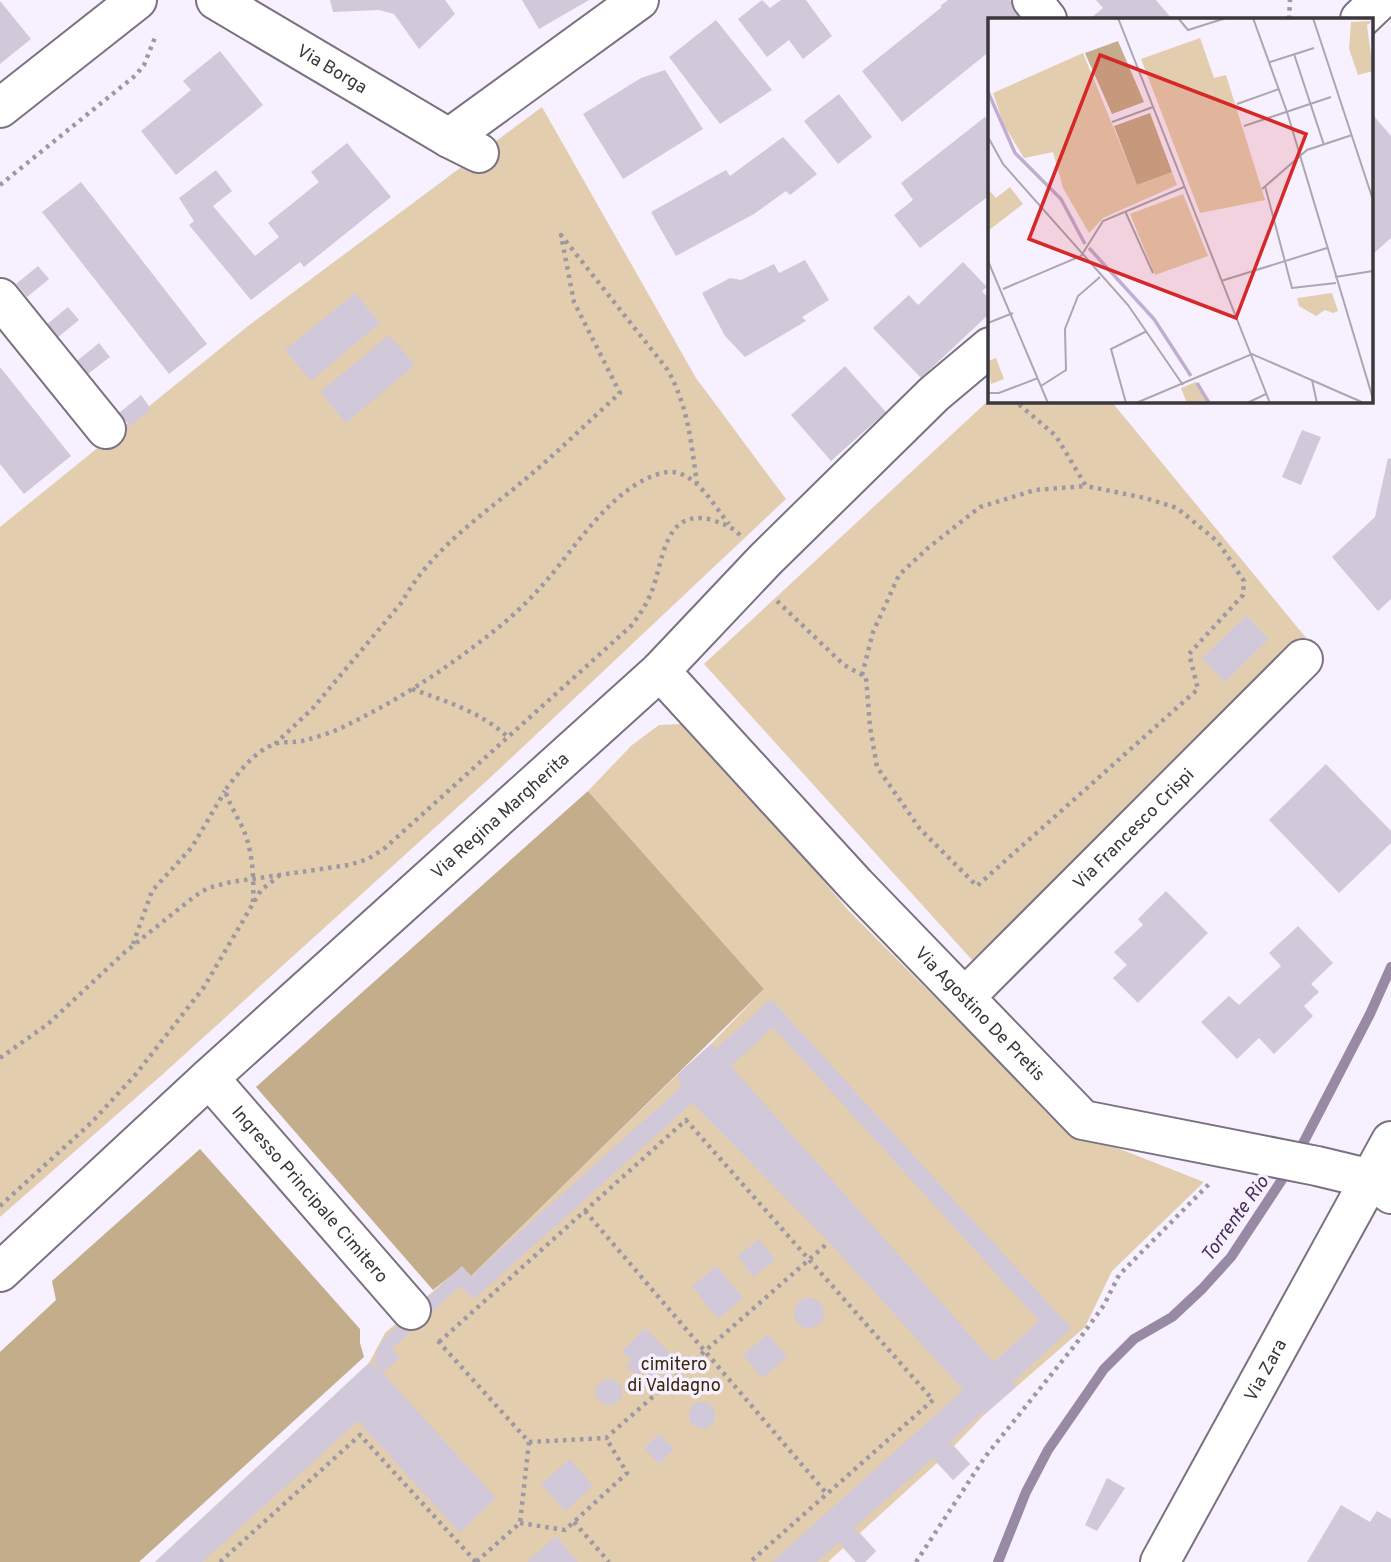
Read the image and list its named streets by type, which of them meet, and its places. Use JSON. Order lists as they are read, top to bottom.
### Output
{
  "streets": {
    "street": [
      "Via Borga",
      "Via Regina Margherita",
      "Via Francesco Crispi",
      "Via Agostino De Pretis",
      "Ingresso Principale Cimitero",
      "Via Zara"
    ]
  },
  "crossings": [
    ["Via Regina Margherita", "Via Agostino De Pretis"],
    ["Via Regina Margherita", "Ingresso Principale Cimitero"],
    ["Via Francesco Crispi", "Via Agostino De Pretis"],
    ["Via Agostino De Pretis", "Via Zara"]
  ],
  "water": ["Torrente Rio"],
  "parks": ["cimitero di Valdagno"]
}
